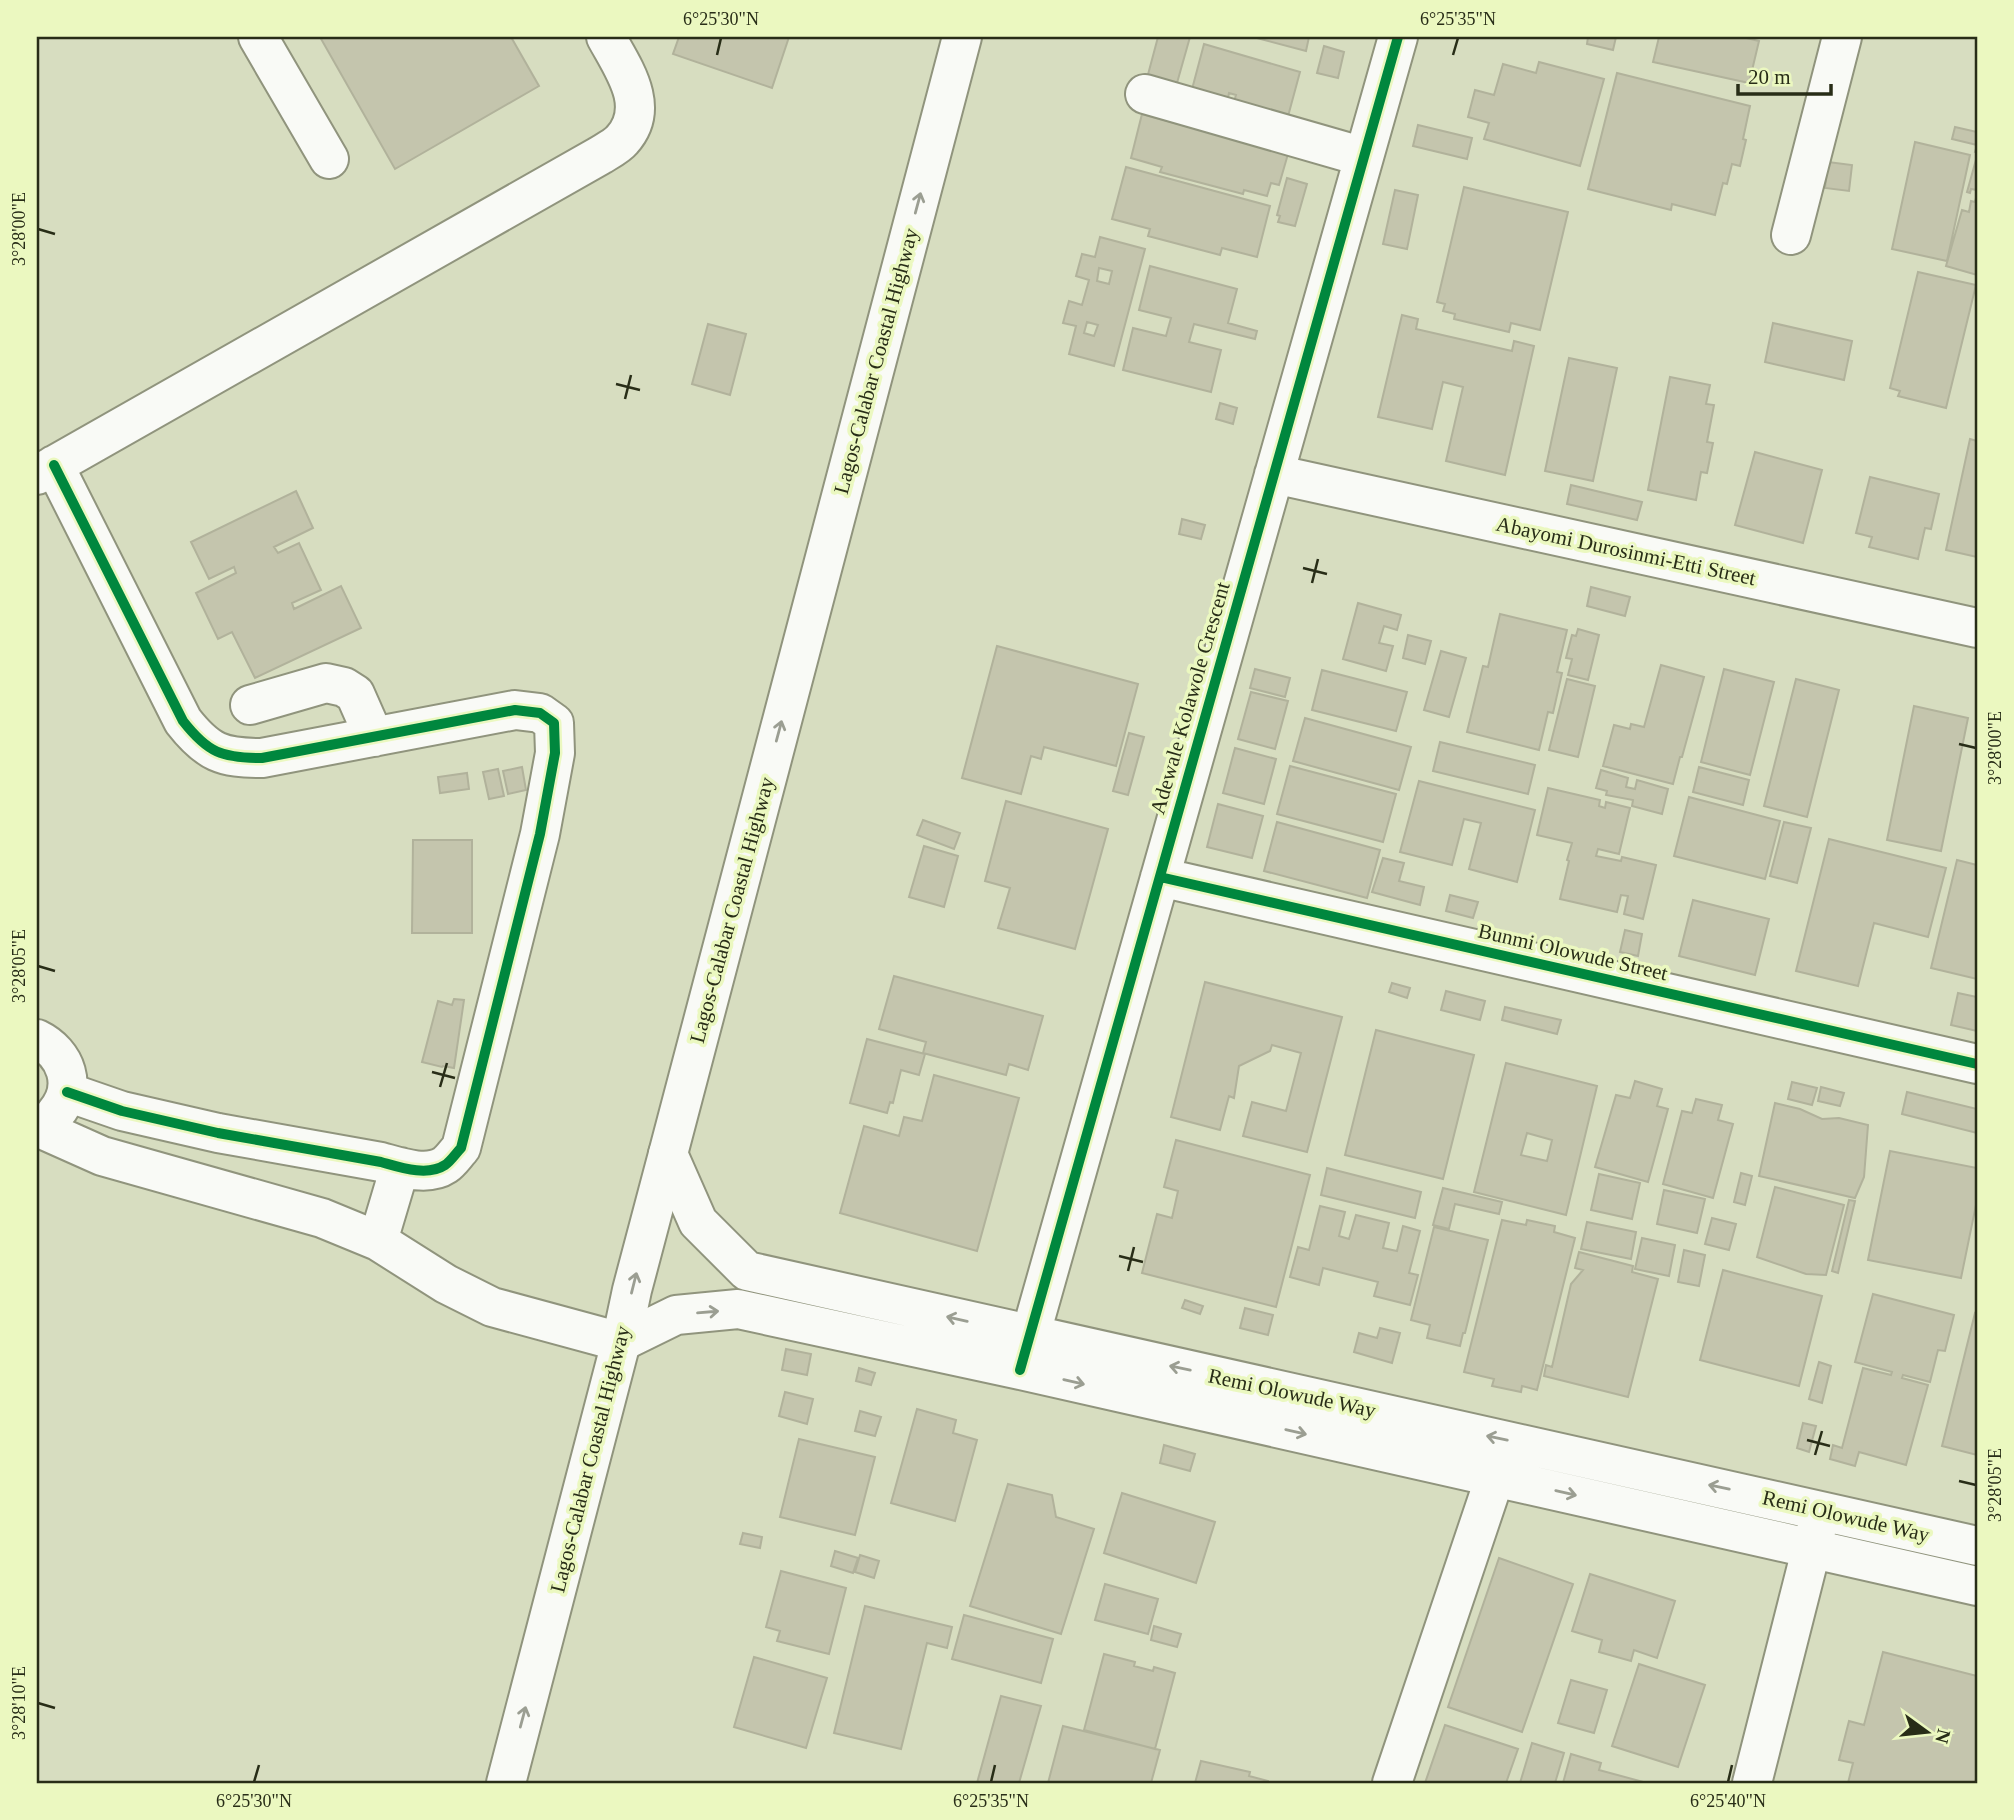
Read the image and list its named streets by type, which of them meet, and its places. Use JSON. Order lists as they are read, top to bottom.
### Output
{
  "streets": {
    "main road": [
      "Lagos-Calabar Coastal Highway",
      "Abayomi Durosinmi-Etti Street",
      "Adewale Kolawole Crescent",
      "Bunmi Olowude Street",
      "Remi Olowude Way"
    ]
  },
  "crossings": [
    ["Lagos-Calabar Coastal Highway", "Remi Olowude Way"],
    ["Abayomi Durosinmi-Etti Street", "Adewale Kolawole Crescent"],
    ["Adewale Kolawole Crescent", "Bunmi Olowude Street"],
    ["Adewale Kolawole Crescent", "Remi Olowude Way"]
  ],
  "one_way": ["Lagos-Calabar Coastal Highway"],
  "scale_bar": "20 m",
  "north": "right",
  "coordinates": [
    "6°25'30\"N",
    "6°25'35\"N",
    "3°28'00\"E",
    "3°28'05\"E",
    "3°28'10\"E",
    "6°25'40\"N"
  ]
}
